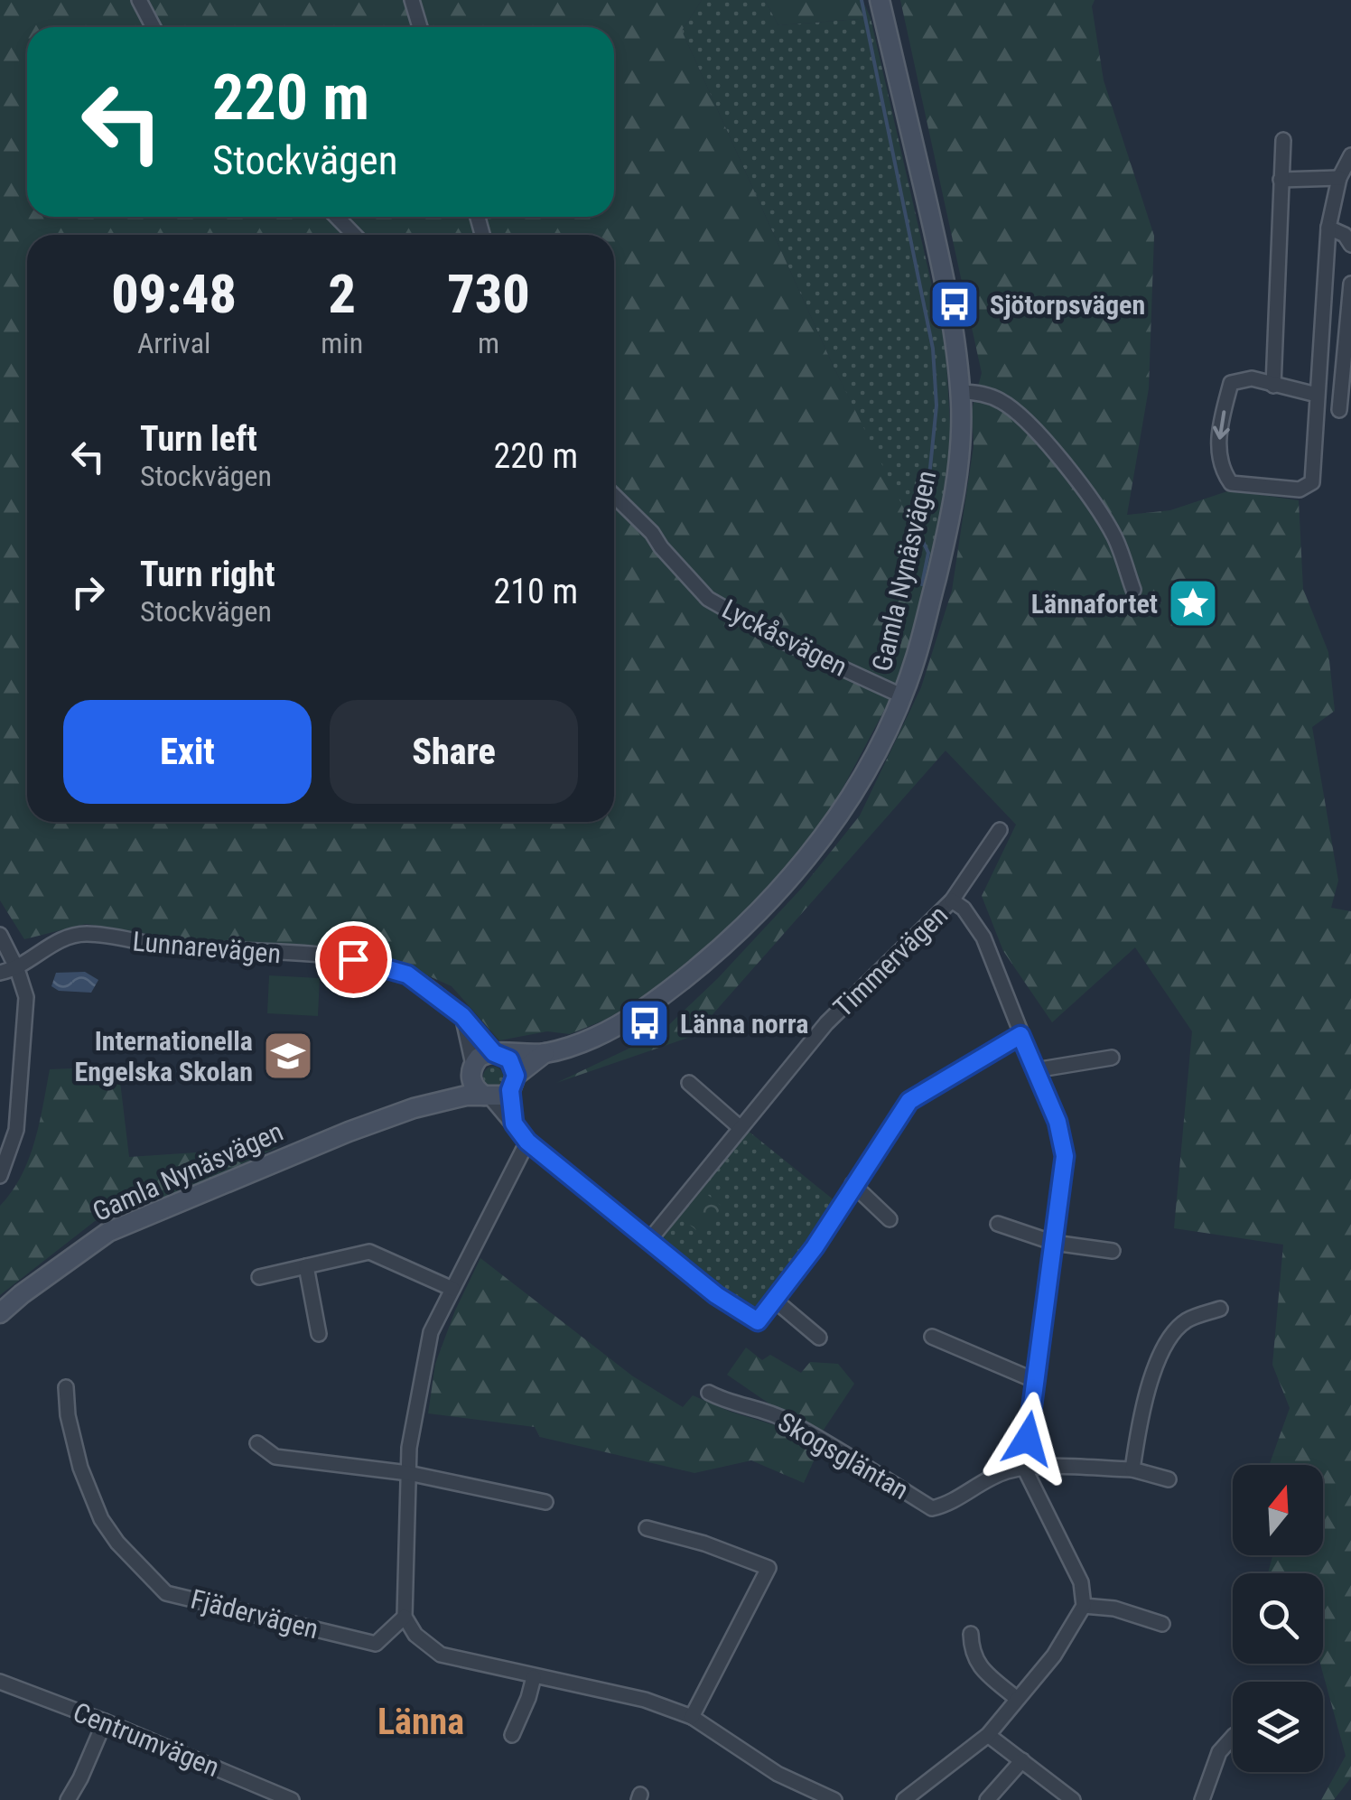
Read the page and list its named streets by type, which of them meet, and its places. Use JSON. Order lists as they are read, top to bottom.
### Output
{
  "streets": {
    "street": [
      "Gamla Nynäsvägen",
      "Lyckåsvägen",
      "Lunnarevägen",
      "Timmervägen",
      "Skogsgläntan",
      "Fjädervägen",
      "Centrumvägen"
    ]
  },
  "crossings": [
    ["Gamla Nynäsvägen", "Lyckåsvägen"],
    ["Gamla Nynäsvägen", "Lunnarevägen"],
    ["Timmervägen", "Skogsgläntan"]
  ],
  "districts": ["Länna"],
  "places": {
    "bus stop": ["Sjötorpsvägen", "Länna norra"],
    "place": ["Lännafortet"],
    "school or university": ["Internationella Engelska Skolan"]
  },
  "north": "top",
  "page": {
    "turn": ["220 m", "Stockvägen"],
    "eta": [
      "09:48",
      "Arrival",
      "2",
      "min",
      "730",
      "m"
    ],
    "list": [
      {
        "name": "Turn left",
        "note": "Stockvägen",
        "value": "220 m"
      },
      {
        "name": "Turn right",
        "note": "Stockvägen",
        "value": "210 m"
      }
    ],
    "buttons": ["Exit", "Share"]
  }
}
